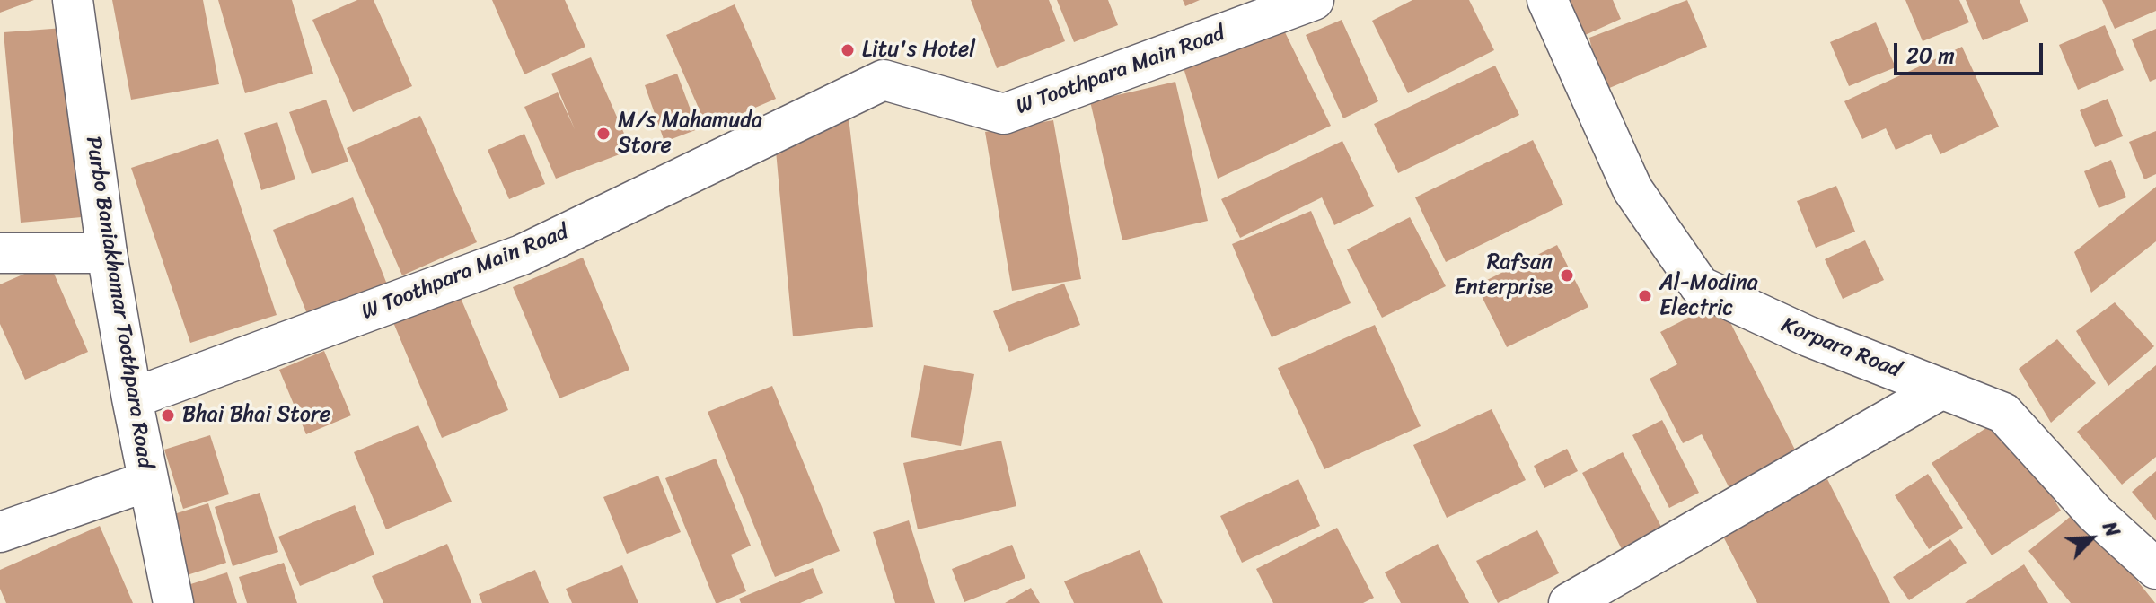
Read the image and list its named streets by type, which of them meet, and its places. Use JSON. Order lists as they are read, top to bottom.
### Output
{
  "streets": {
    "street": ["W Toothpara Main Road", "Purbo Baniakhamar Toothpara Road", "Korpara Road"]
  },
  "crossings": [
    ["W Toothpara Main Road", "Purbo Baniakhamar Toothpara Road"]
  ],
  "places": [
    "Litu's Hotel",
    "M/s Mahamuda Store",
    "Rafsan Enterprise",
    "Al-Modina Electric",
    "Bhai Bhai Store"
  ],
  "scale_bar": "20 m",
  "north": "top right"
}
